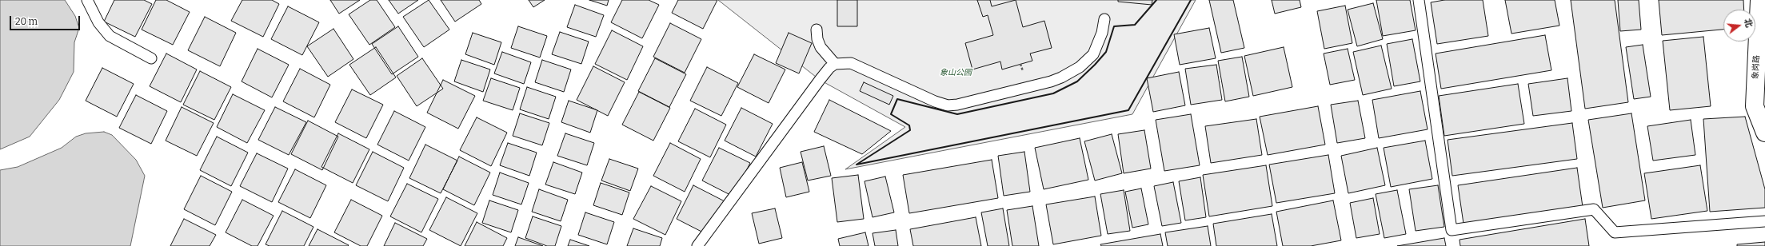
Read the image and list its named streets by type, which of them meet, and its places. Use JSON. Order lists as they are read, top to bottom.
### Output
{
  "streets": {
    "street": ["象岗路"]
  },
  "parks": ["象山公园"],
  "scale_bar": "20 m",
  "north": "right"
}
